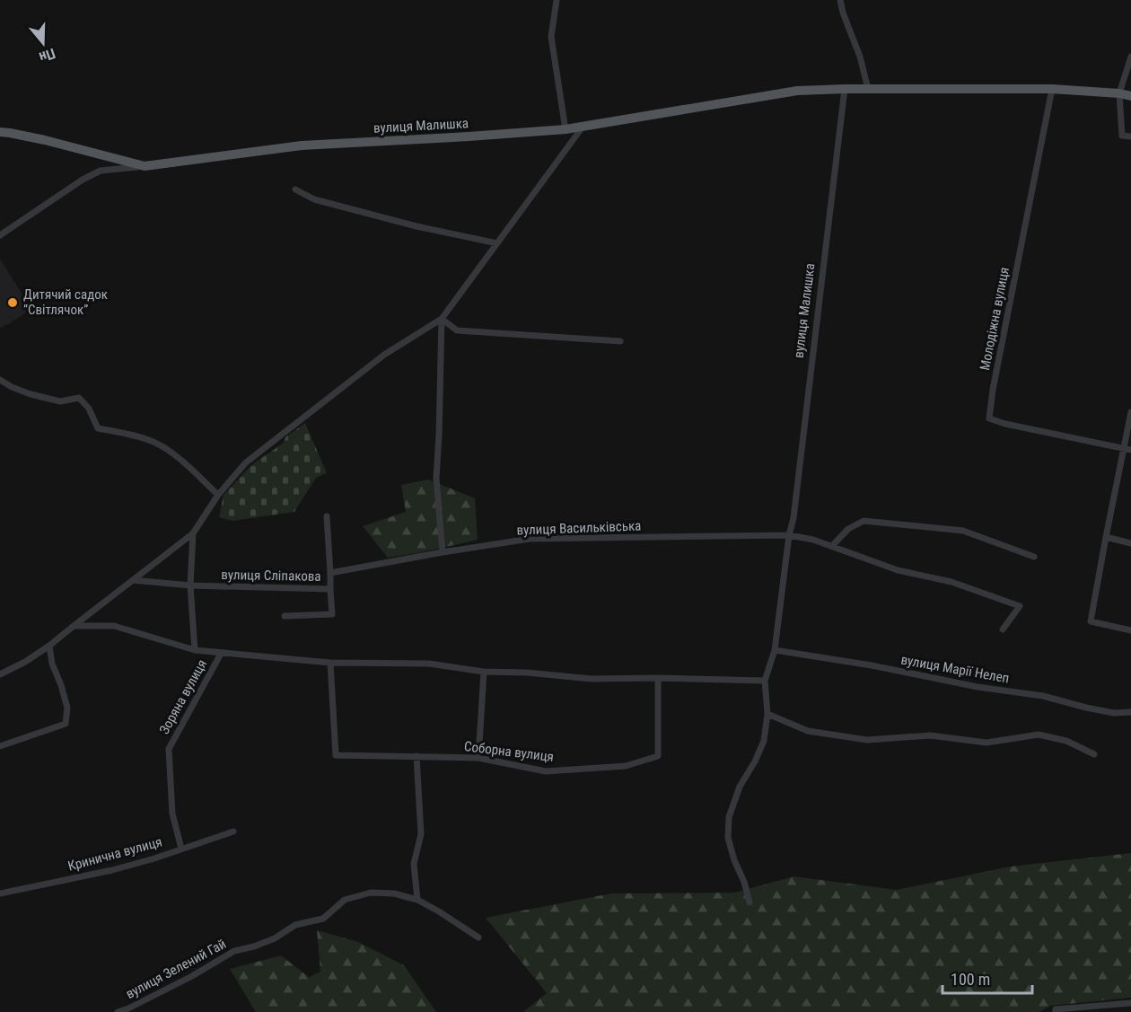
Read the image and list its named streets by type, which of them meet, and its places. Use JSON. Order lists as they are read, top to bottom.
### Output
{
  "streets": {
    "main road": ["вулиця Малишка"],
    "street": [
      "Молодіжна вулиця",
      "вулиця Васильківська",
      "вулиця Сліпакова",
      "вулиця Марії Нелеп",
      "Зоряна вулиця",
      "Соборна вулиця",
      "Кринична вулиця",
      "вулиця Зелений Гай"
    ]
  },
  "crossings": [
    ["вулиця Малишка", "Молодіжна вулиця"],
    ["вулиця Малишка", "вулиця Васильківська"],
    ["вулиця Васильківська", "вулиця Сліпакова"],
    ["Зоряна вулиця", "Кринична вулиця"]
  ],
  "places": ["Дитячий садок ”Світлячок”"],
  "scale_bar": "100 m",
  "north": "bottom"
}
